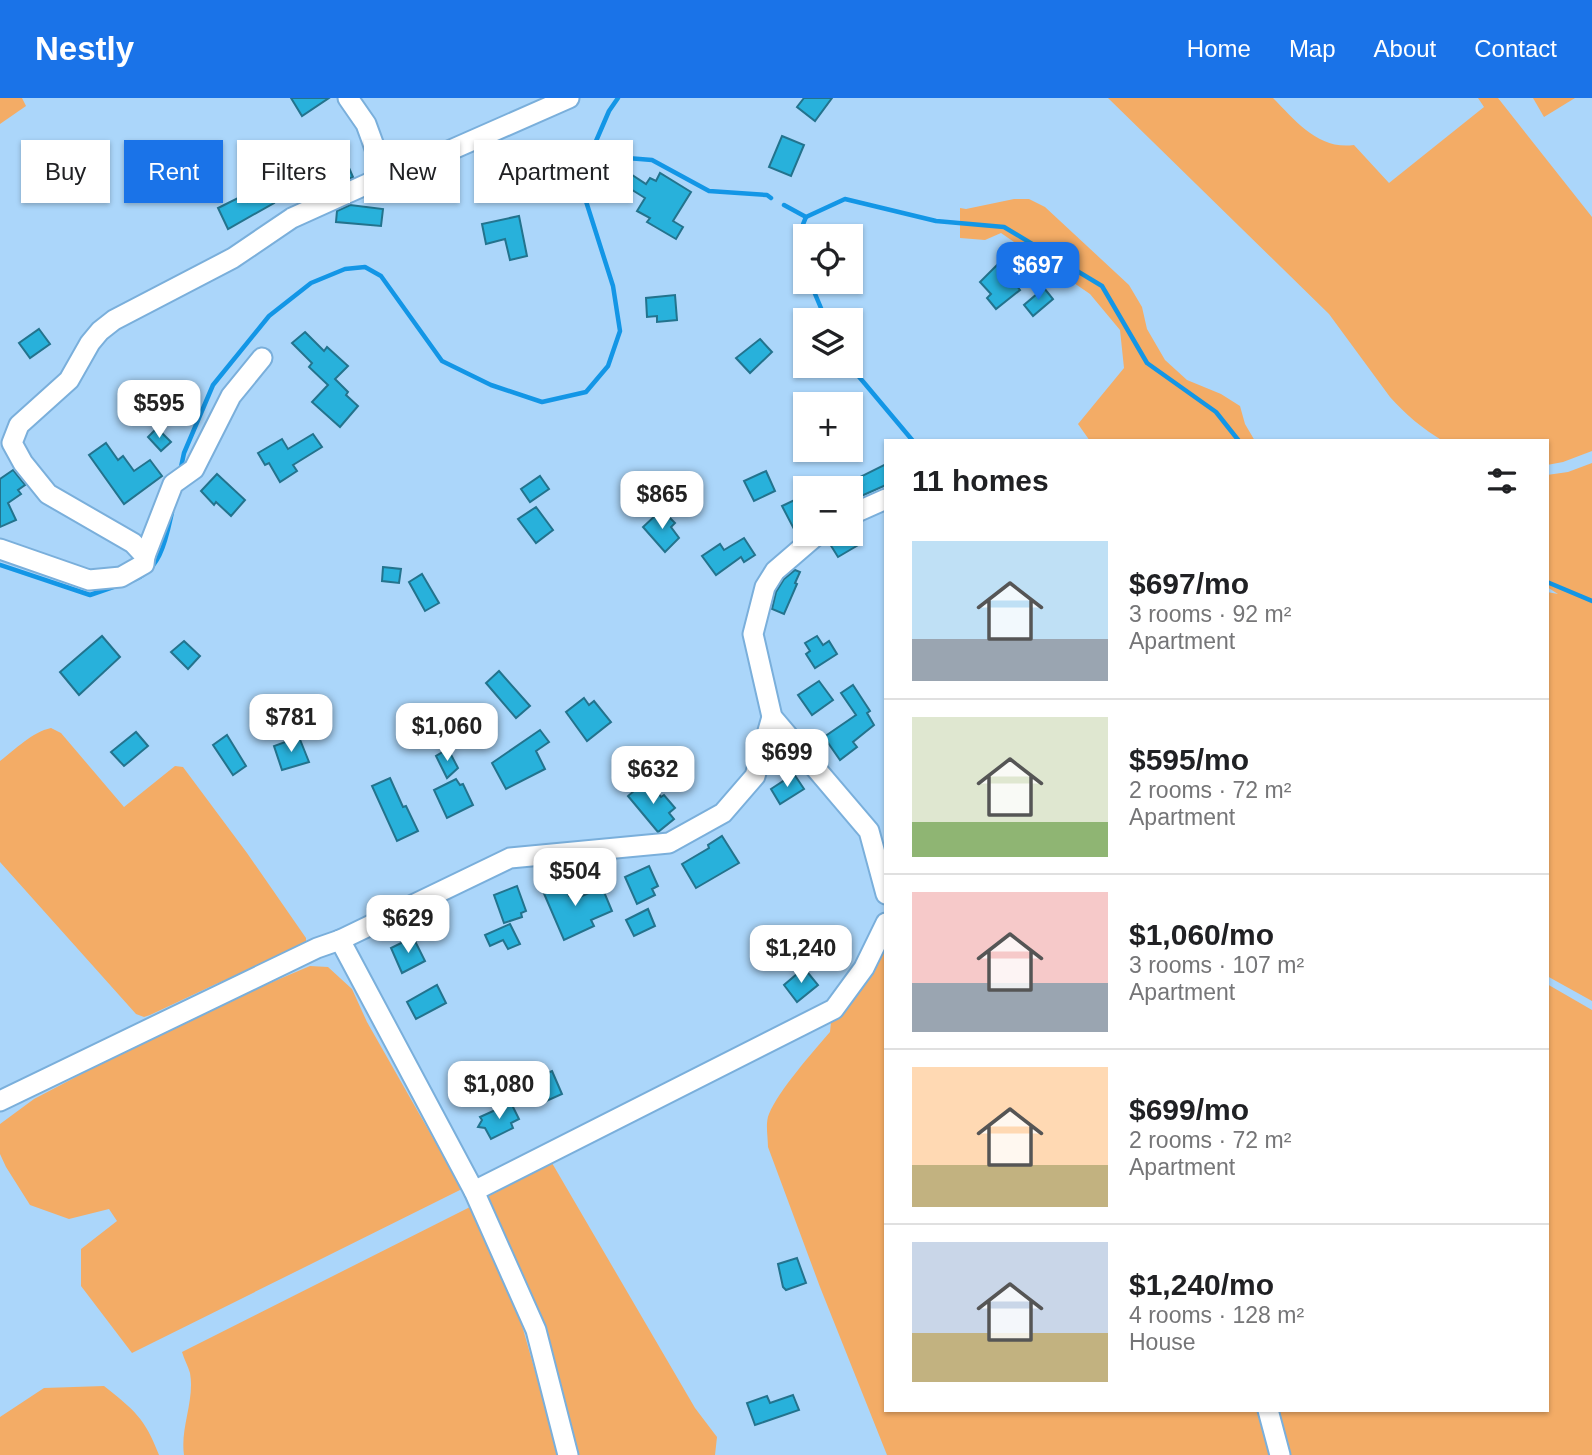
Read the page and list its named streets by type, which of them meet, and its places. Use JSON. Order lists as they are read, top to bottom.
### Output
{
  "page": {
    "header": "Nestly",
    "nav": [
      "Home",
      "Map",
      "About",
      "Contact"
    ],
    "chip": [
      "Buy",
      "Rent",
      "Filters",
      "New",
      "Apartment"
    ],
    "map_buttons": ["+", "−"],
    "price": [
      "$697",
      "$595",
      "$865",
      "$781",
      "$1,060",
      "$699",
      "$632",
      "$504",
      "$629",
      "$1,240",
      "$1,080"
    ],
    "heading": "11 homes",
    "list": [
      {
        "name": "$697/mo",
        "note": "3 rooms · 92 m² · Apartment"
      },
      {
        "name": "$595/mo",
        "note": "2 rooms · 72 m² · Apartment"
      },
      {
        "name": "$1,060/mo",
        "note": "3 rooms · 107 m² · Apartment"
      },
      {
        "name": "$699/mo",
        "note": "2 rooms · 72 m² · Apartment"
      },
      {
        "name": "$1,240/mo",
        "note": "4 rooms · 128 m² · House"
      }
    ]
  }
}
